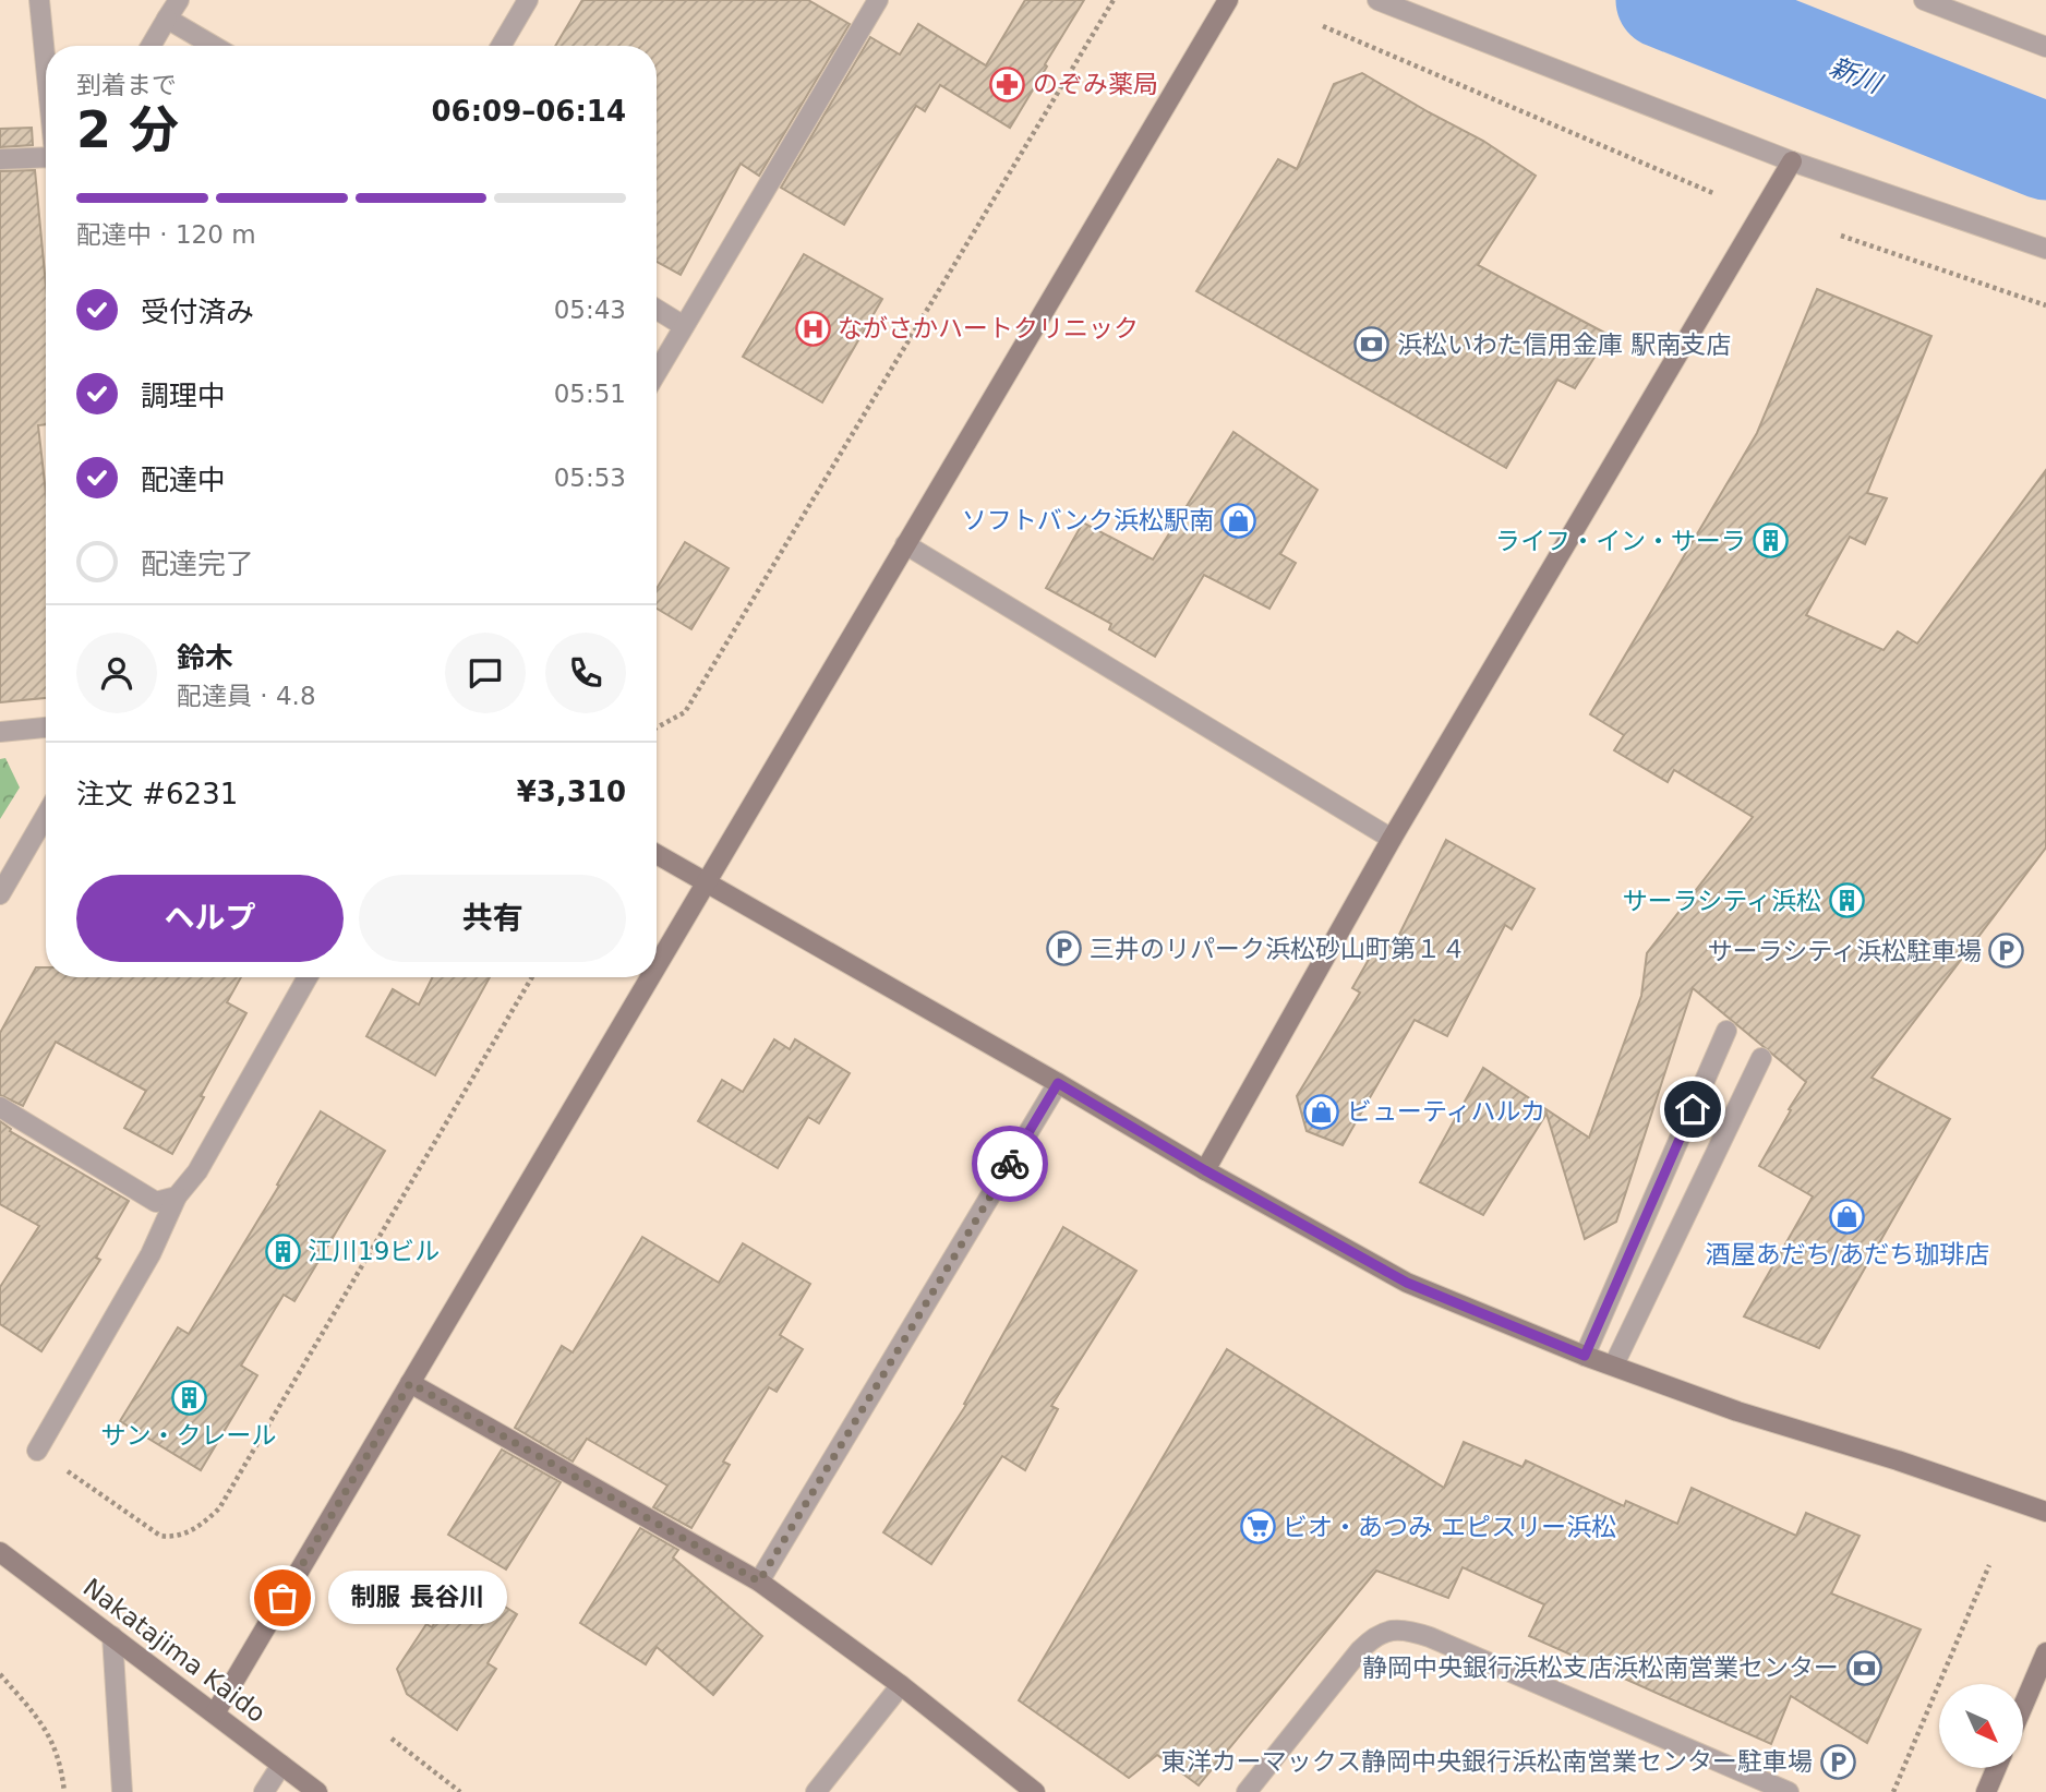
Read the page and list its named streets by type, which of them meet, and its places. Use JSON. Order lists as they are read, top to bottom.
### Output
{
  "streets": {
    "street": ["Nakatajima Kaido"]
  },
  "water": ["新川"],
  "places": {
    "pharmacy": ["のぞみ薬局"],
    "hospital": ["ながさかハートクリニック"],
    "bank": ["浜松いわた信用金庫 駅南支店", "静岡中央銀行浜松支店浜松南営業センター"],
    "shop": ["ソフトバンク浜松駅南", "ビューティハルカ", "酒屋あだち/あだち珈琲店"],
    "building": [
      "ライフ・イン・サーラ",
      "サーラシティ浜松",
      "江川19ビル",
      "サン・クレール"
    ],
    "parking": ["三井のリパーク浜松砂山町第１４", "サーラシティ浜松駐車場", "東洋カーマックス静岡中央銀行浜松南営業センター駐車場"],
    "supermarket": ["ビオ・あつみ エピスリー浜松"],
    "other": ["制服 長谷川"]
  },
  "north": "bottom right",
  "page": {
    "heading": ["2 分", "到着まで", "06:09–06:14"],
    "panel": [
      "鈴木",
      "配達員 · 4.8",
      "注文 #6231",
      "¥3,310"
    ],
    "bar": "配達中 · 120 m",
    "list": [
      ["受付済み", "05:43"],
      ["調理中", "05:51"],
      ["配達中", "05:53"],
      "配達完了"
    ],
    "buttons": ["ヘルプ", "共有"],
    "bubble": "制服 長谷川"
  }
}
